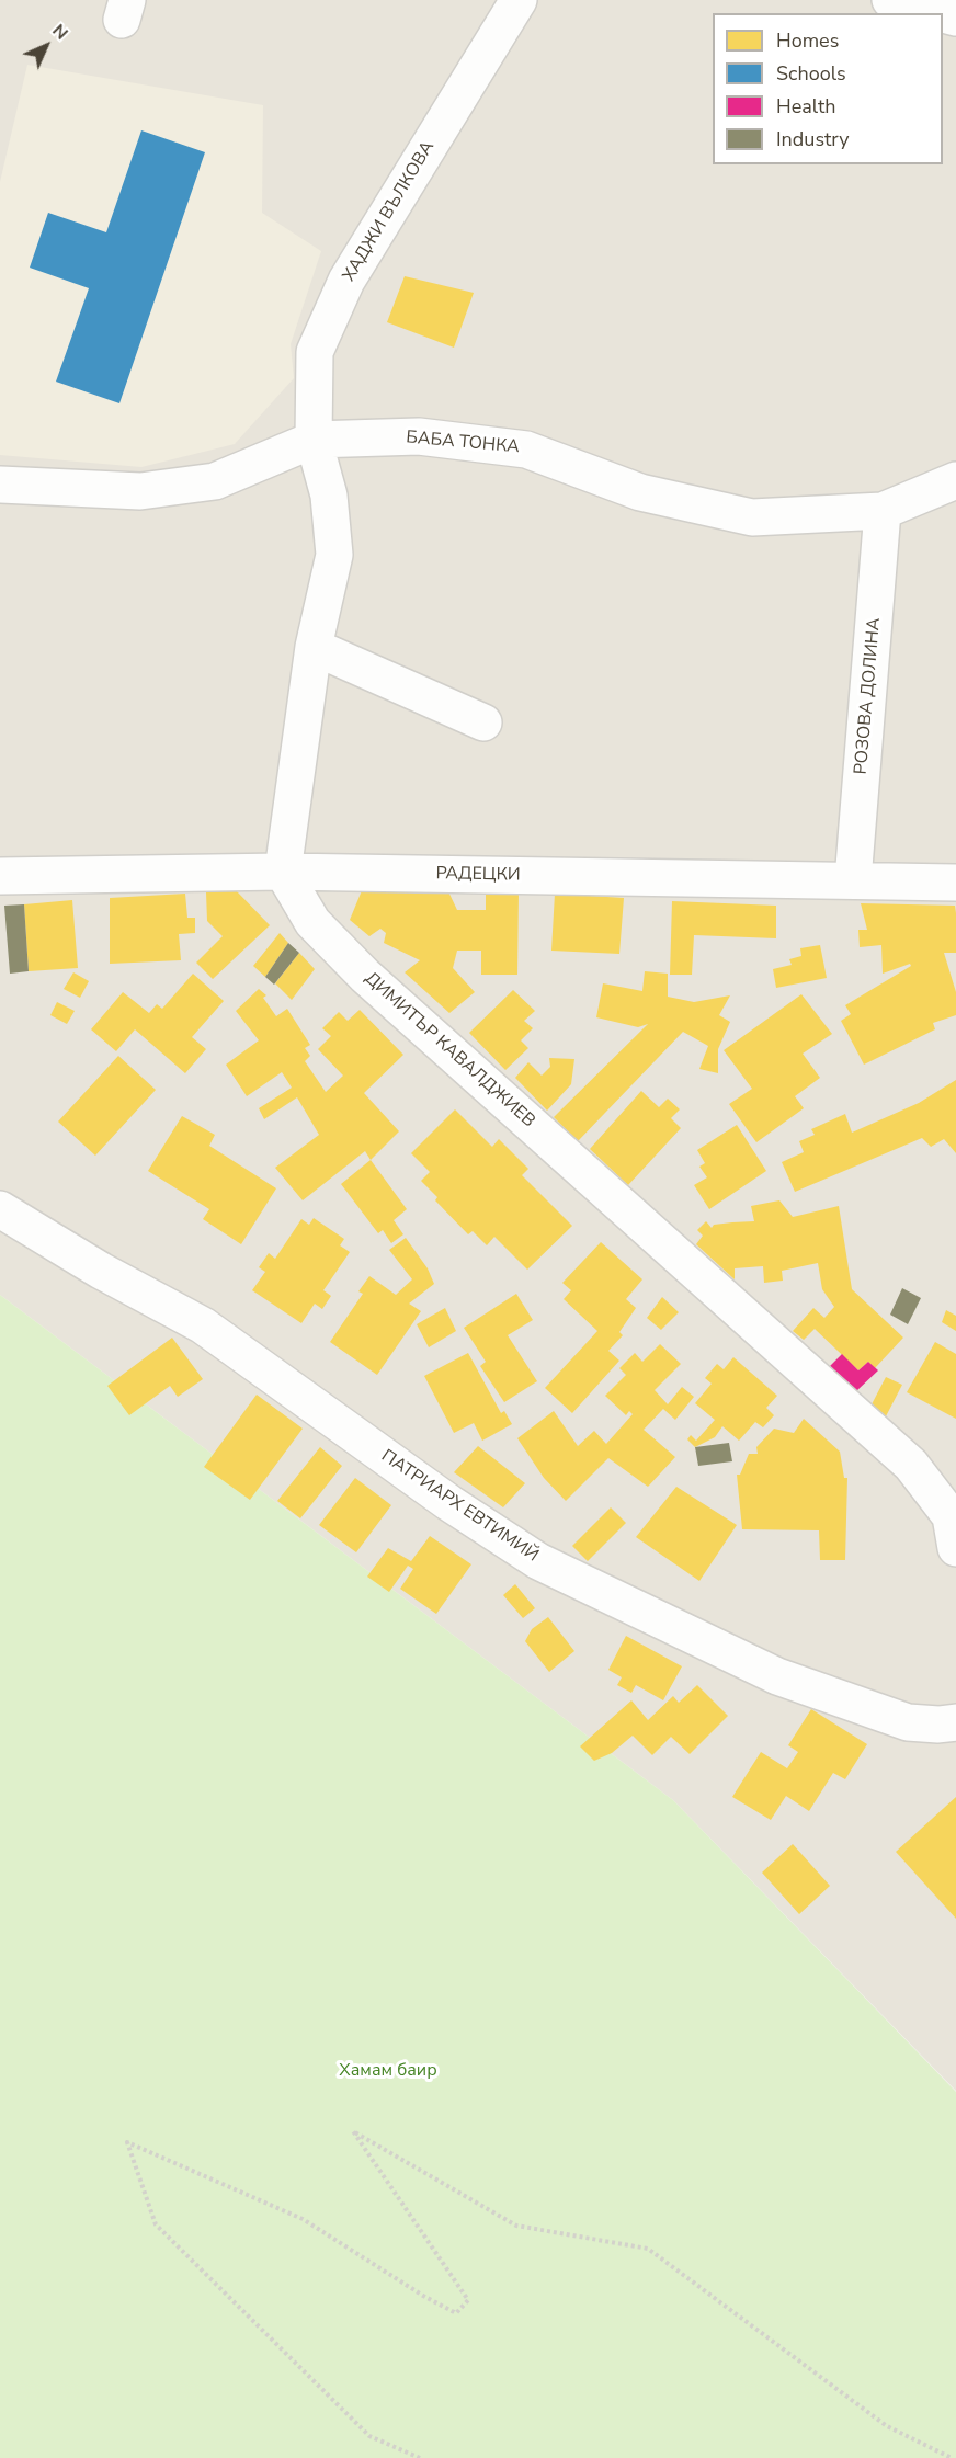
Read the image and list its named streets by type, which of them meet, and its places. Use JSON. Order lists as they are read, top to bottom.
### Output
{
  "streets": {
    "street": [
      "ХАДЖИ ВЪЛКОВА",
      "БАБА ТОНКА",
      "РОЗОВА ДОЛИНА",
      "РАДЕЦКИ",
      "ДИМИТЪР КАВАЛДЖИЕВ",
      "ПАТРИАРХ ЕВТИМИЙ"
    ]
  },
  "crossings": [
    ["ХАДЖИ ВЪЛКОВА", "БАБА ТОНКА"],
    ["БАБА ТОНКА", "РОЗОВА ДОЛИНА"],
    ["РОЗОВА ДОЛИНА", "РАДЕЦКИ"],
    ["РАДЕЦКИ", "ДИМИТЪР КАВАЛДЖИЕВ"]
  ],
  "parks": ["Хамам баир"],
  "legend": [
    "Homes",
    "Schools",
    "Health",
    "Industry"
  ],
  "north": "top right"
}
